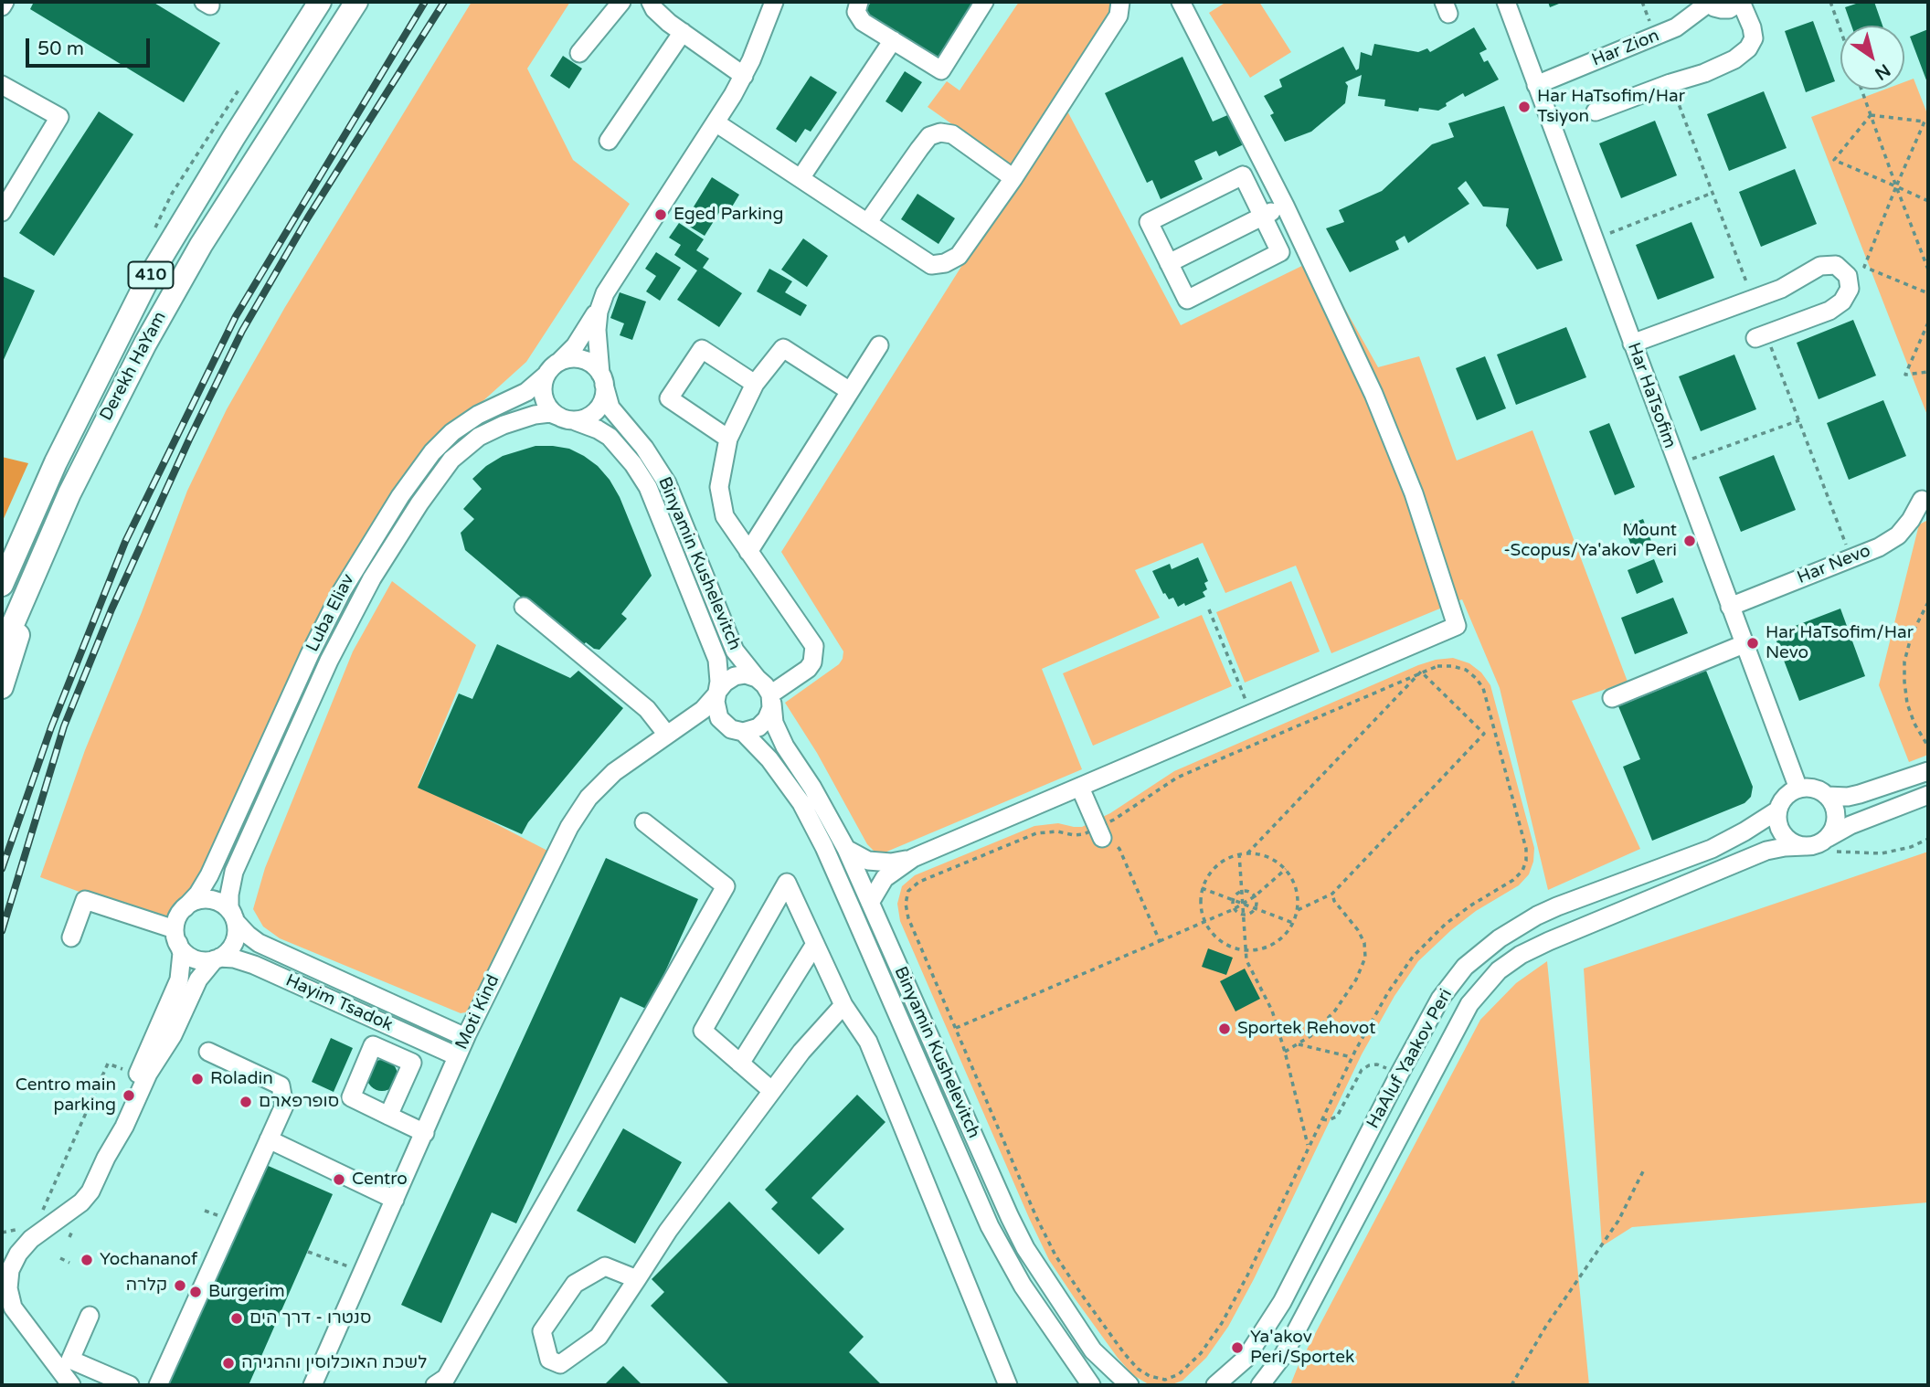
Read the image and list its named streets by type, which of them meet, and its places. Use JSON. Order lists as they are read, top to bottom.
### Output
{
  "streets": {
    "main road": ["410", "Derekh HaYam"],
    "street": [
      "Har Zion",
      "Har HaTsofim",
      "Binyamin Kushelevitch",
      "Har Nevo",
      "Luba Eliav",
      "Hayim Tsadok",
      "Moti Kind",
      "HaAluf Yaakov Peri"
    ]
  },
  "crossings": [
    ["Har Zion", "Har HaTsofim"],
    ["Har HaTsofim", "Har Nevo"],
    ["Har HaTsofim", "HaAluf Yaakov Peri"],
    ["Binyamin Kushelevitch", "Luba Eliav"],
    ["Binyamin Kushelevitch", "Moti Kind"],
    ["Luba Eliav", "Hayim Tsadok"],
    ["Hayim Tsadok", "Moti Kind"]
  ],
  "places": [
    "Har HaTsofim/Har Tsiyon",
    "Eged Parking",
    "Mount -Scopus/Ya'akov Peri",
    "Har HaTsofim/Har Nevo",
    "Sportek Rehovot",
    "Roladin",
    "Centro main parking",
    "סופרפארם",
    "Centro",
    "Yochananof",
    "קלרה",
    "Burgerim",
    "סנטרו - דרך הים",
    "Ya'akov Peri/Sportek",
    "לשכת האוכלוסין וההגירה"
  ],
  "scale_bar": "50 m",
  "north": "bottom right"
}
